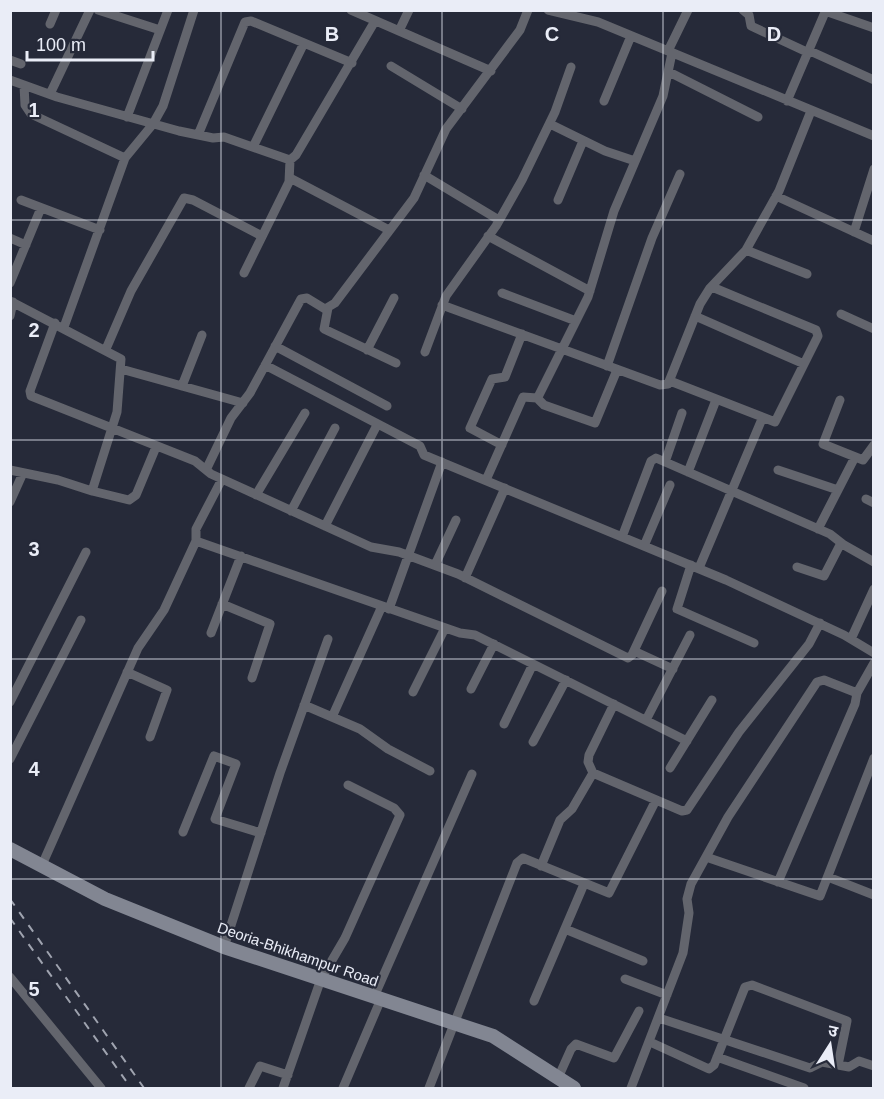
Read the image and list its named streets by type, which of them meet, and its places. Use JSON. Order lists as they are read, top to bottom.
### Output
{
  "streets": {
    "main road": ["Deoria-Bhikhampur Road"]
  },
  "scale_bar": "100 m",
  "north": "top",
  "grid": {
    "columns": ["B", "C", "D"],
    "rows": [
      "1",
      "2",
      "3",
      "4",
      "5"
    ]
  }
}
